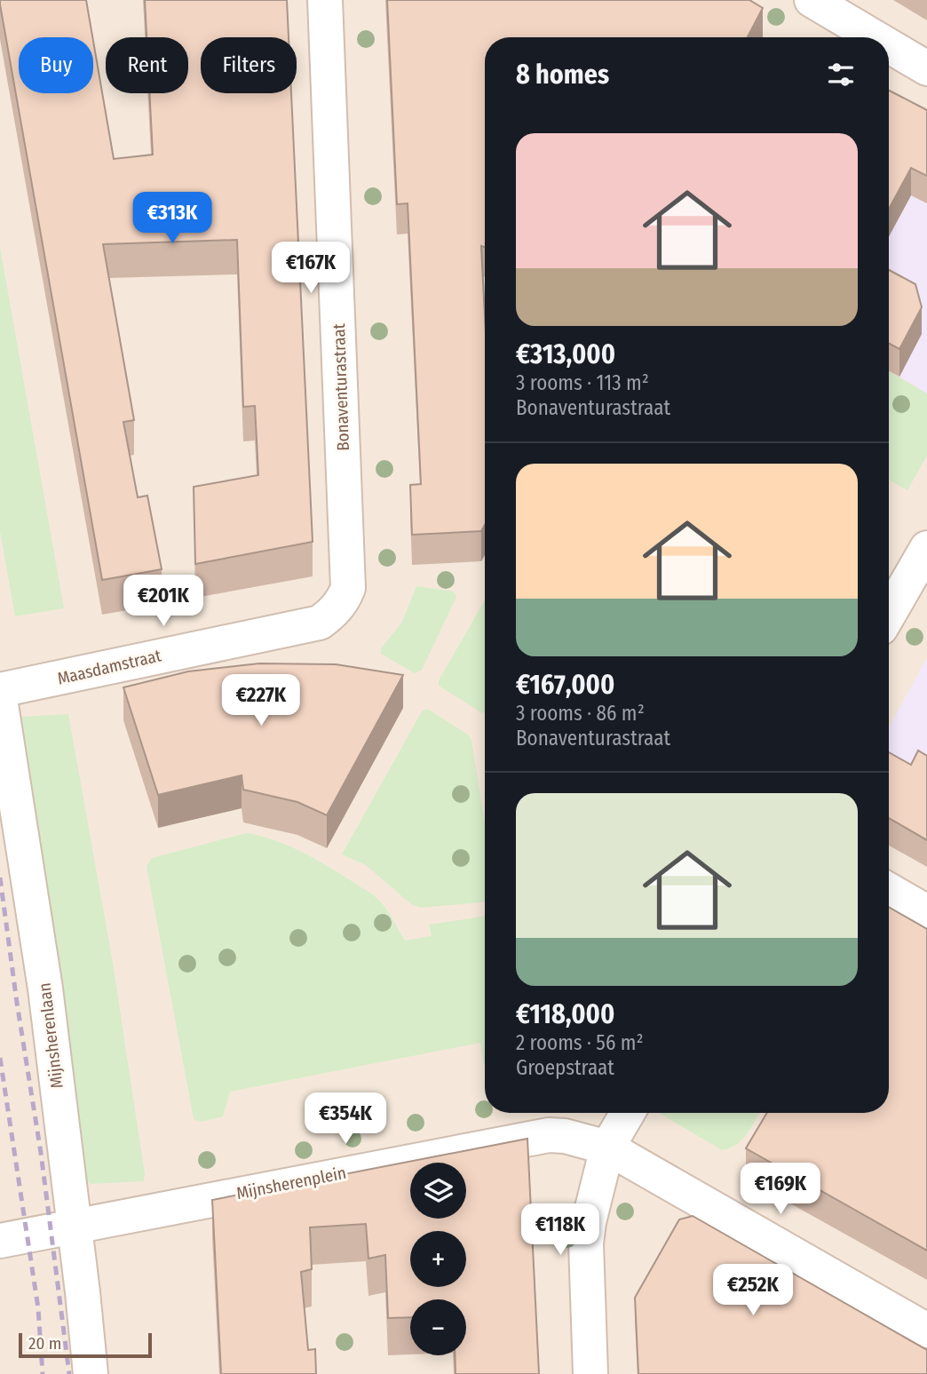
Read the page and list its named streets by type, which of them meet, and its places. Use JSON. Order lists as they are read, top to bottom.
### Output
{
  "streets": {
    "street": [
      "Bonaventurastraat",
      "Maasdamstraat",
      "Mijnsherenlaan",
      "Mijnsherenplein"
    ]
  },
  "crossings": [
    ["Bonaventurastraat", "Maasdamstraat"],
    ["Mijnsherenlaan", "Mijnsherenplein"]
  ],
  "scale_bar": "20 m",
  "page": {
    "chip": ["Buy", "Rent", "Filters"],
    "heading": "8 homes",
    "list": [
      {
        "name": "€313,000",
        "note": "3 rooms · 113 m² · Bonaventurastraat"
      },
      {
        "name": "€167,000",
        "note": "3 rooms · 86 m² · Bonaventurastraat"
      },
      {
        "name": "€118,000",
        "note": "2 rooms · 56 m² · Groepstraat"
      }
    ],
    "price": [
      "€313K",
      "€167K",
      "€201K",
      "€227K",
      "€354K",
      "€169K",
      "€118K",
      "€252K"
    ],
    "map_buttons": ["+", "−"],
    "scale": "20 m"
  }
}
